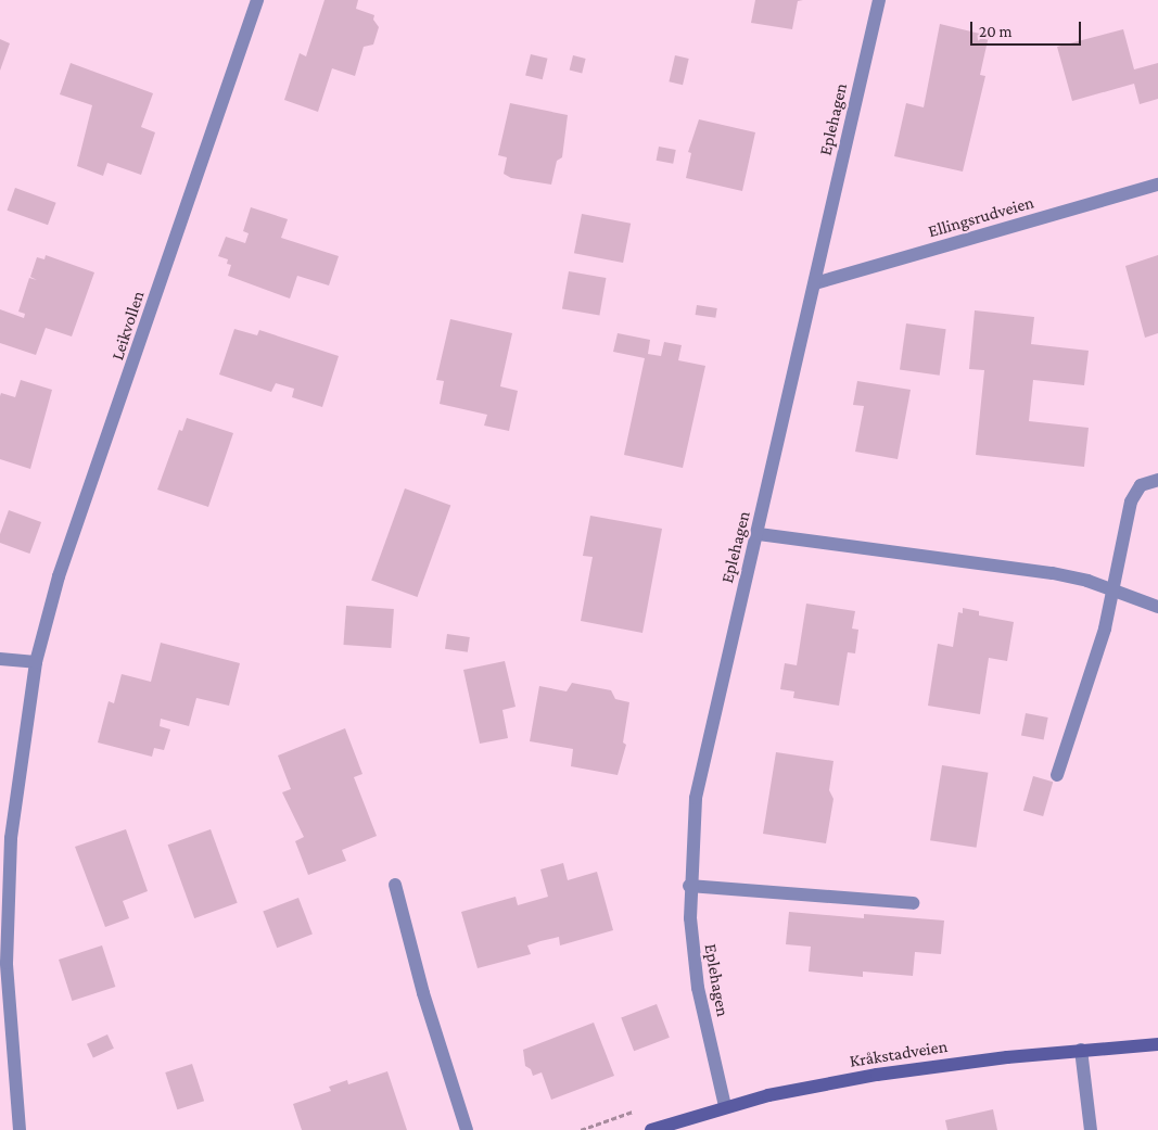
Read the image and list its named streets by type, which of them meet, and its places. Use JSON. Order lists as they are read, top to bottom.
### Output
{
  "streets": {
    "main road": ["Kråkstadveien"],
    "street": ["Eplehagen", "Ellingsrudveien", "Leikvollen"]
  },
  "crossings": [
    ["Eplehagen", "Ellingsrudveien"],
    ["Eplehagen", "Kråkstadveien"]
  ],
  "scale_bar": "20 m"
}
